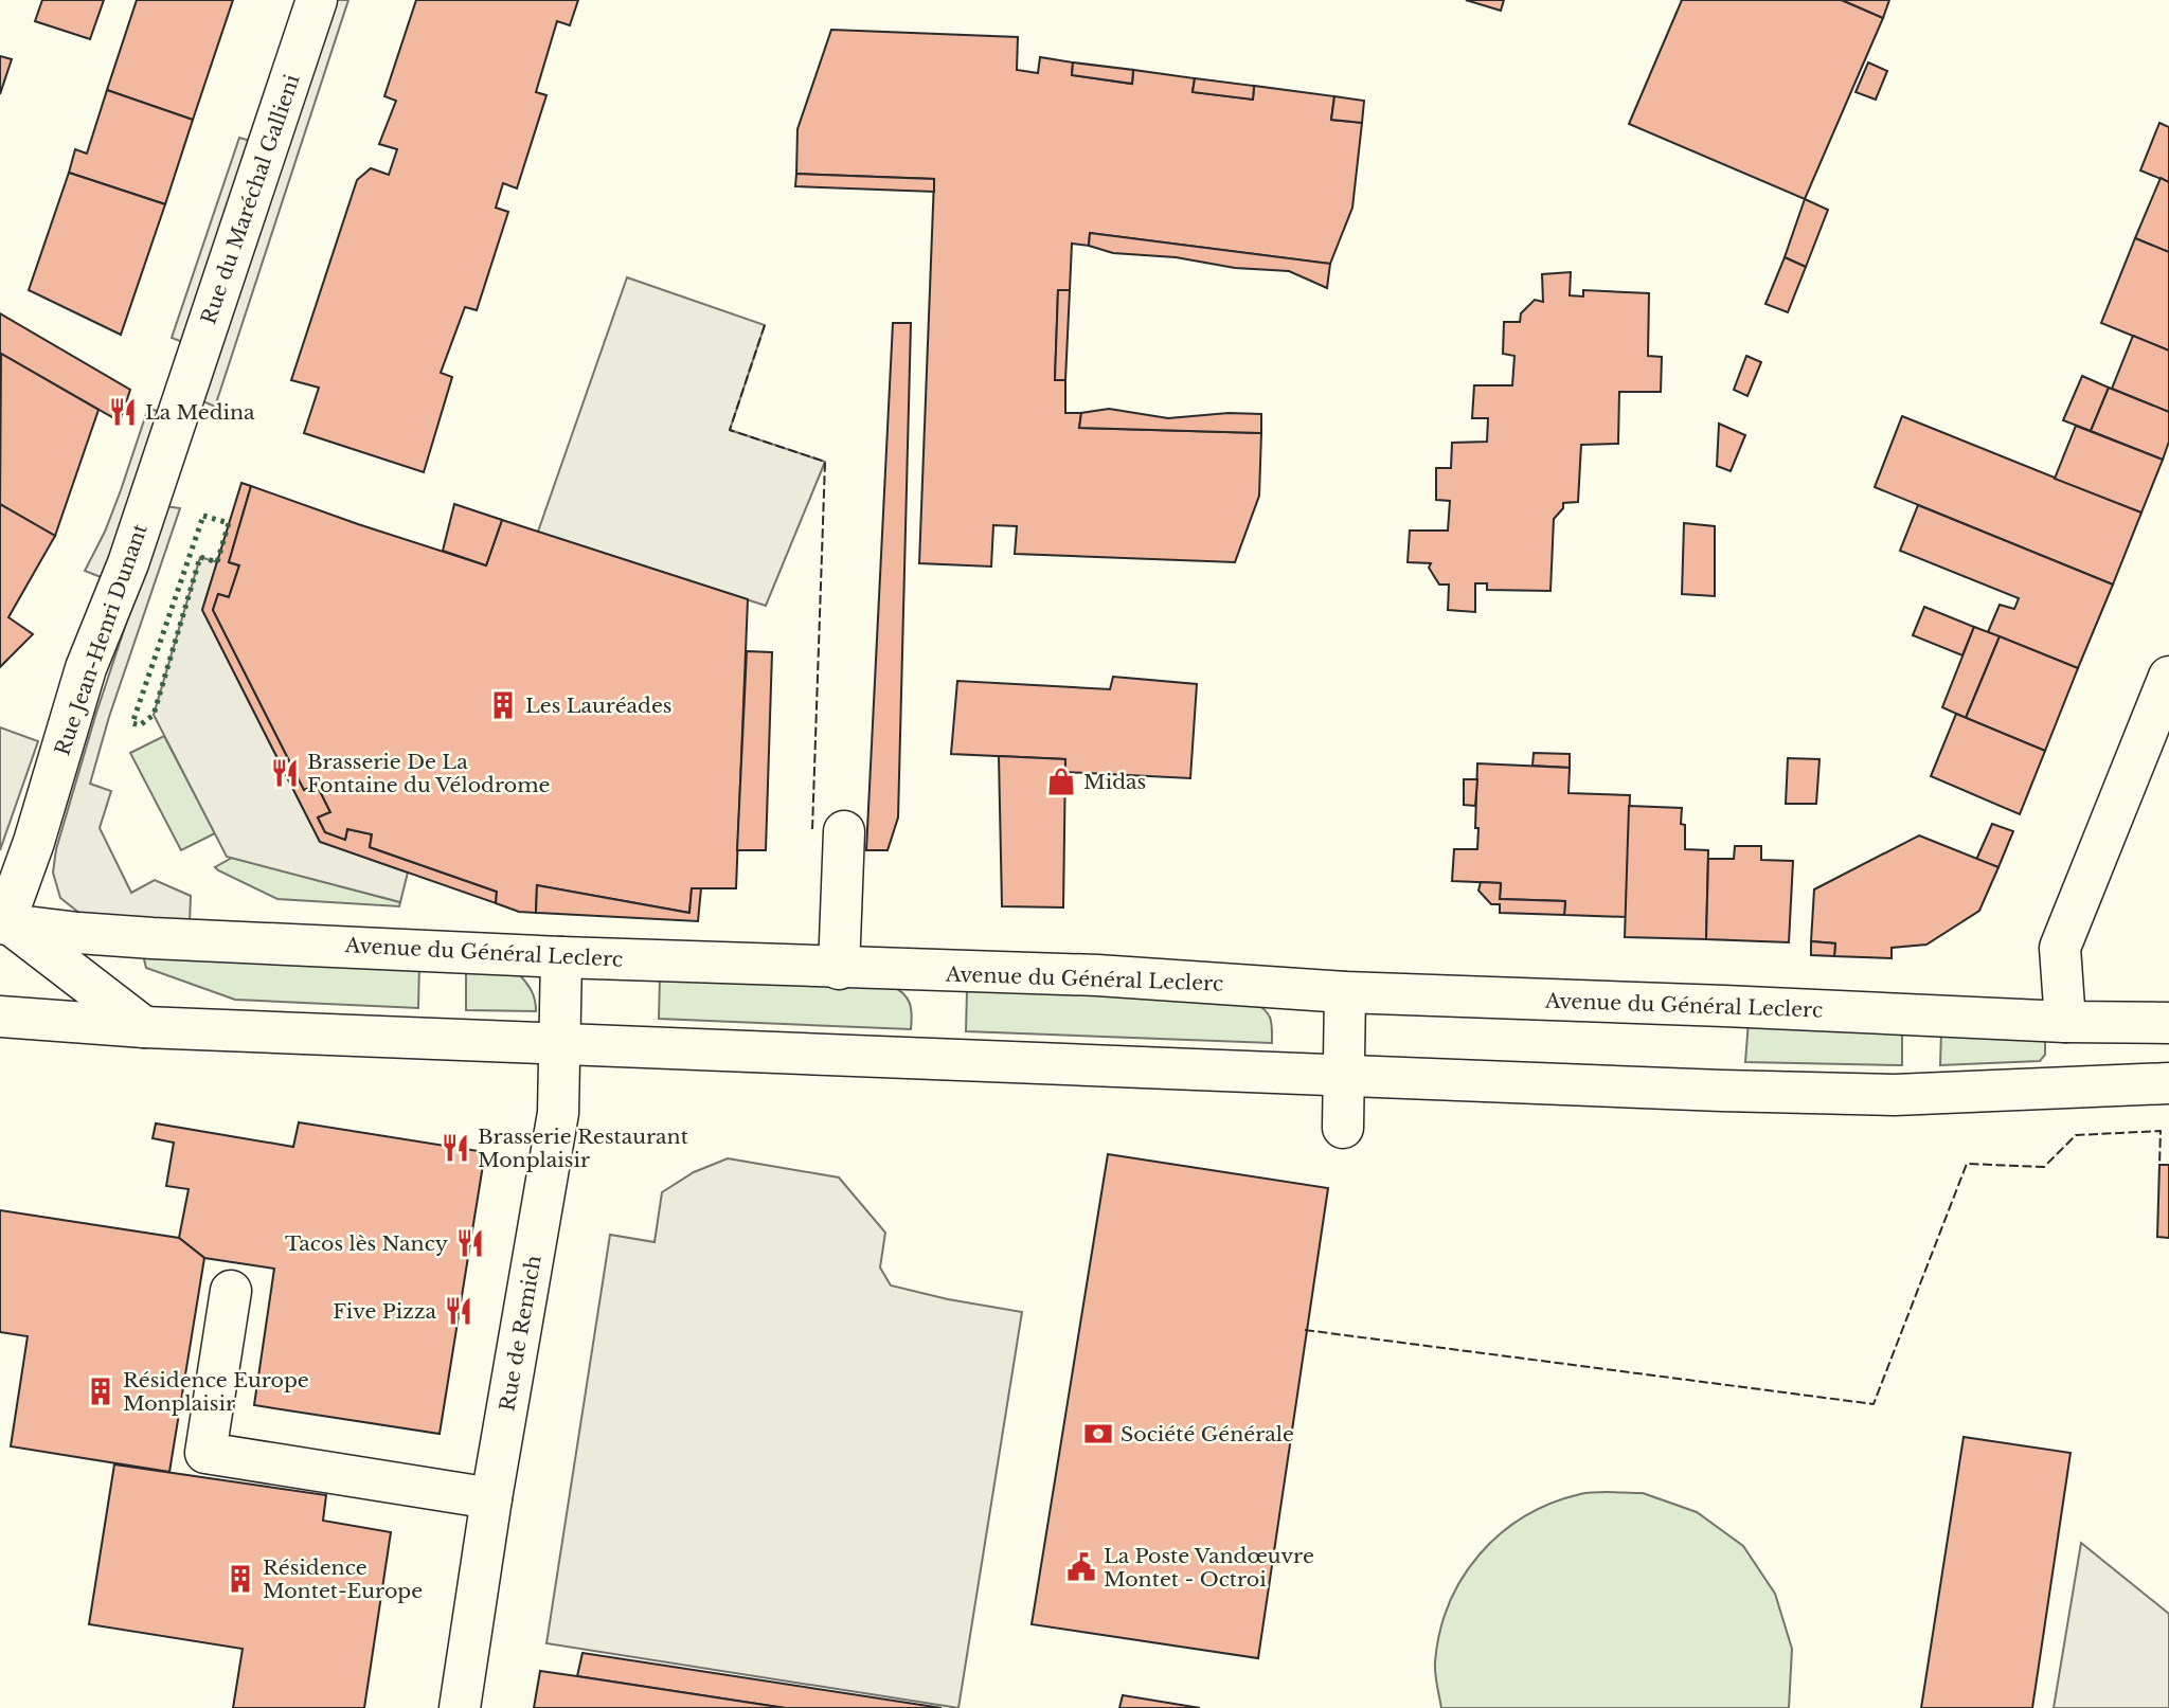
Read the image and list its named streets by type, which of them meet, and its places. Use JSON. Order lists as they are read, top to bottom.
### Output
{
  "streets": {
    "street": [
      "Rue du Maréchal Gallieni",
      "Rue Jean-Henri Dunant",
      "Avenue du Général Leclerc",
      "Rue de Remich"
    ]
  },
  "crossings": [
    ["Rue du Maréchal Gallieni", "Rue Jean-Henri Dunant"],
    ["Rue Jean-Henri Dunant", "Avenue du Général Leclerc"],
    ["Avenue du Général Leclerc", "Rue de Remich"]
  ],
  "places": {
    "restaurant": [
      "La Medina",
      "Brasserie De La Fontaine du Vélodrome",
      "Brasserie Restaurant Monplaisir",
      "Tacos lès Nancy",
      "Five Pizza"
    ],
    "building": ["Les Lauréades", "Résidence Europe Monplaisir", "Résidence Montet-Europe"],
    "shop": ["Midas"],
    "bank": ["Société Générale"],
    "public building": ["La Poste Vandœuvre Montet - Octroi"]
  }
}
